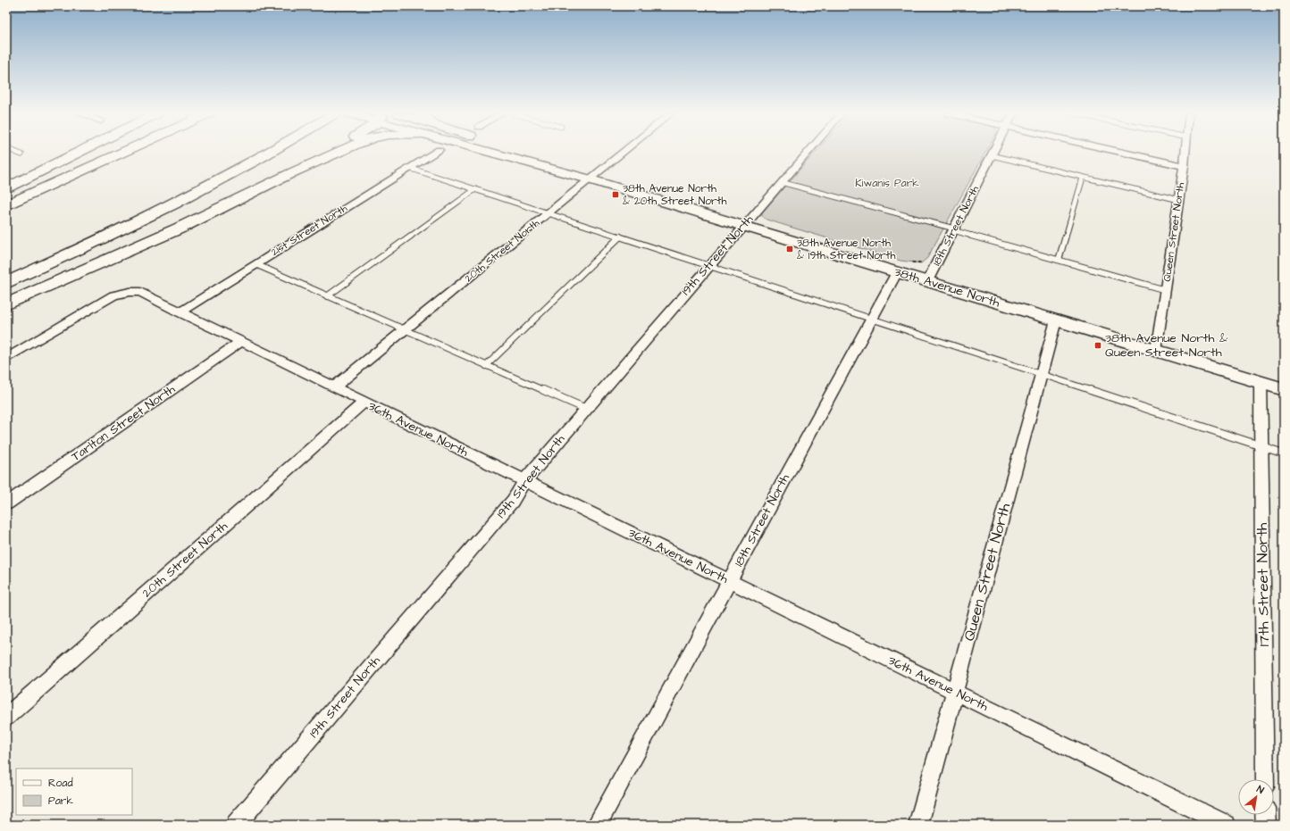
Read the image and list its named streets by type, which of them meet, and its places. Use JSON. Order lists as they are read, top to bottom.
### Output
{
  "streets": {
    "main road": ["38th Avenue North"],
    "street": [
      "18th Street North",
      "21st Street North",
      "Queen Street North",
      "20th Street North",
      "19th Street North",
      "Tarlton Street North",
      "36th Avenue North",
      "17th Street North"
    ]
  },
  "crossings": [
    ["18th Street North", "38th Avenue North"],
    ["18th Street North", "36th Avenue North"],
    ["21st Street North", "36th Avenue North"],
    ["Queen Street North", "38th Avenue North"],
    ["Queen Street North", "36th Avenue North"],
    ["20th Street North", "38th Avenue North"],
    ["20th Street North", "36th Avenue North"],
    ["19th Street North", "38th Avenue North"],
    ["19th Street North", "36th Avenue North"],
    ["38th Avenue North", "17th Street North"],
    ["Tarlton Street North", "36th Avenue North"]
  ],
  "parks": ["Kiwanis Park"],
  "places": {
    "transit": ["38th Avenue North & 20th Street North", "38th Avenue North & 19th Street North", "38th Avenue North & Queen Street North"]
  },
  "legend": ["Road", "Park"],
  "north": "top right"
}
